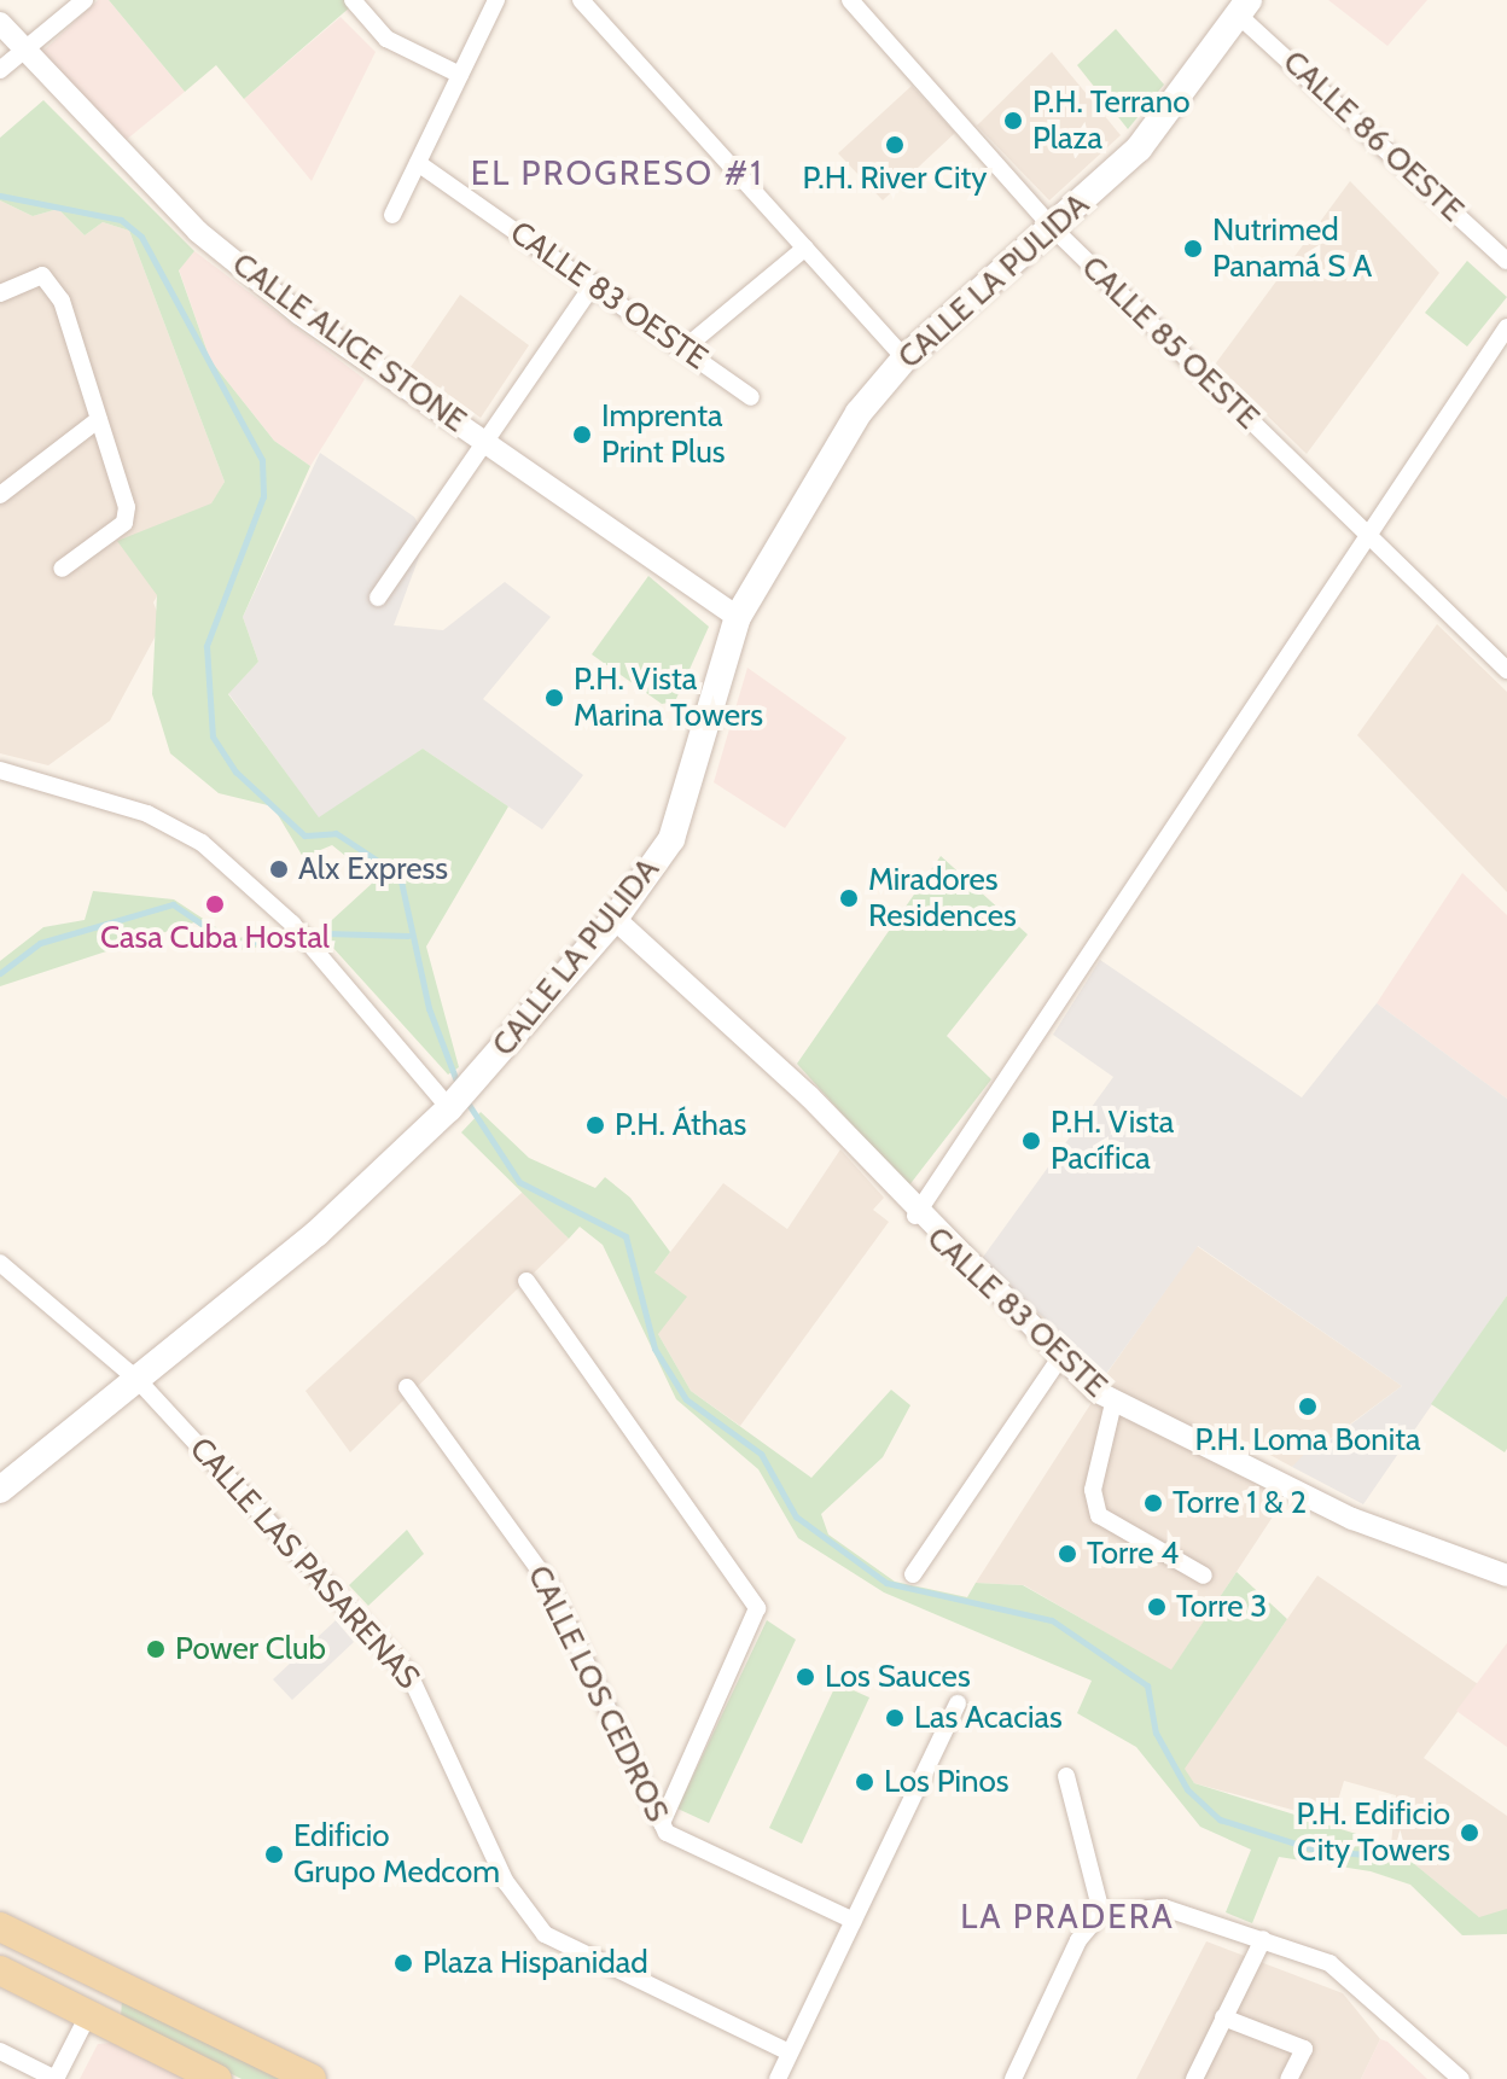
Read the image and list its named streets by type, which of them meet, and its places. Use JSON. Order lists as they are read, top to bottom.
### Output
{
  "streets": {
    "main road": ["CALLE LA PULIDA"],
    "street": [
      "CALLE 86 OESTE",
      "CALLE 83 OESTE",
      "CALLE ALICE STONE",
      "CALLE 85 OESTE",
      "CALLE LAS PASARENAS",
      "CALLE LOS CEDROS"
    ]
  },
  "crossings": [
    ["CALLE 86 OESTE", "CALLE LA PULIDA"],
    ["CALLE LA PULIDA", "CALLE 83 OESTE"],
    ["CALLE LA PULIDA", "CALLE ALICE STONE"],
    ["CALLE LA PULIDA", "CALLE 85 OESTE"],
    ["CALLE LA PULIDA", "CALLE LAS PASARENAS"]
  ],
  "districts": ["EL PROGRESO #1", "LA PRADERA"],
  "places": [
    "P.H. Terrano Plaza",
    "P.H. River City",
    "Nutrimed Panamá S A",
    "Imprenta Print Plus",
    "P.H. Vista Marina Towers",
    "Alx Express",
    "Miradores Residences",
    "Casa Cuba Hostal",
    "P.H. Áthas",
    "P.H. Vista Pacífica",
    "P.H. Loma Bonita",
    "Torre 1 & 2",
    "Torre 4",
    "Torre 3",
    "Power Club",
    "Los Sauces",
    "Las Acacias",
    "Los Pinos",
    "P.H. Edificio City Towers",
    "Edificio Grupo Medcom",
    "Plaza Hispanidad"
  ]
}
